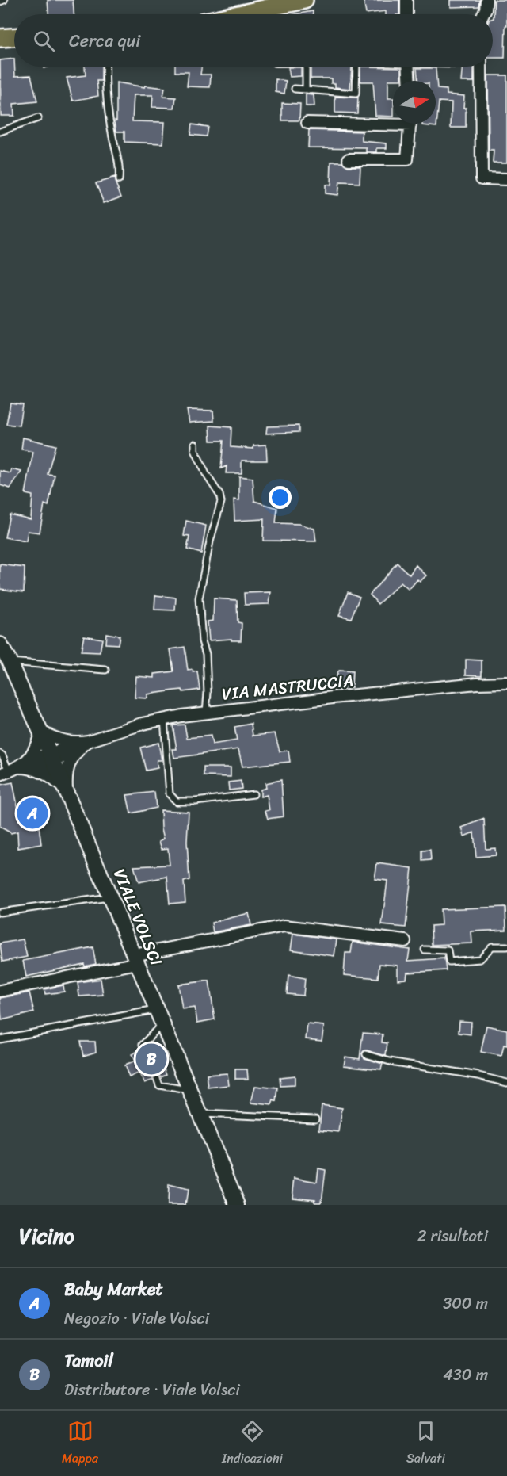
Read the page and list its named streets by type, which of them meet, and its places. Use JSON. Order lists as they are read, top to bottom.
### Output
{
  "streets": {
    "main road": ["VIALE VOLSCI"],
    "street": ["VIA MASTRUCCIA"]
  },
  "north": "right",
  "page": {
    "search": "Cerca qui",
    "pins": ["A", "B"],
    "heading": ["Vicino", "2 risultati"],
    "list": [
      {
        "mark": "A",
        "name": "Baby Market",
        "note": "Negozio · Viale Volsci",
        "value": "300 m"
      },
      {
        "mark": "B",
        "name": "Tamoil",
        "note": "Distributore · Viale Volsci",
        "value": "430 m"
      }
    ],
    "nav": ["Mappa", "Indicazioni", "Salvati"]
  }
}
